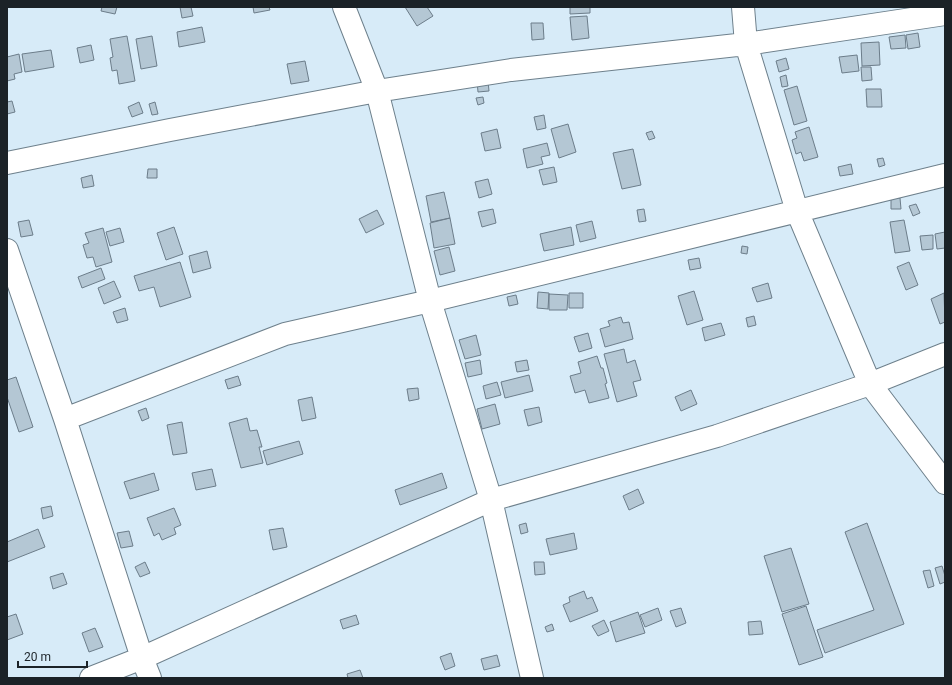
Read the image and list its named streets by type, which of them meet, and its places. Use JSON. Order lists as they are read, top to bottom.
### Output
{
  "scale_bar": "20 m"
}
